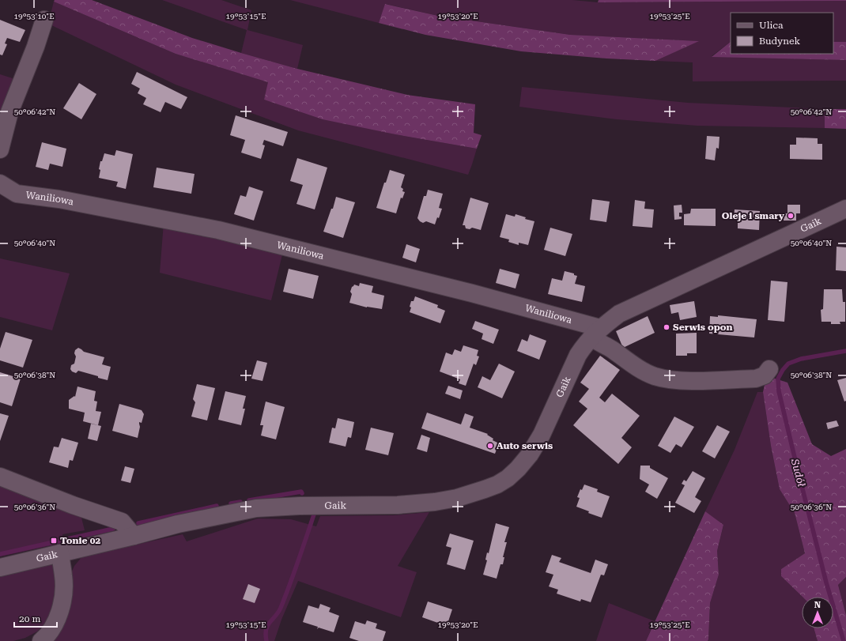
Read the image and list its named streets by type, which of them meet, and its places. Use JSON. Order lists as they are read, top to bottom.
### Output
{
  "streets": {
    "street": ["Waniliowa", "Gaik"]
  },
  "crossings": [
    ["Waniliowa", "Gaik"]
  ],
  "water": ["Sudół"],
  "places": {
    "other": ["Oleje i smary", "Serwis opon", "Auto serwis"],
    "transit": ["Tonie 02"]
  },
  "legend": ["Ulica", "Budynek"],
  "scale_bar": "20 m",
  "north": "top",
  "coordinates": [
    "19°53'10\"E",
    "19°53'15\"E",
    "19°53'20\"E",
    "19°53'25\"E",
    "50°06'42\"N",
    "50°06'40\"N",
    "50°06'38\"N",
    "50°06'36\"N"
  ]
}
